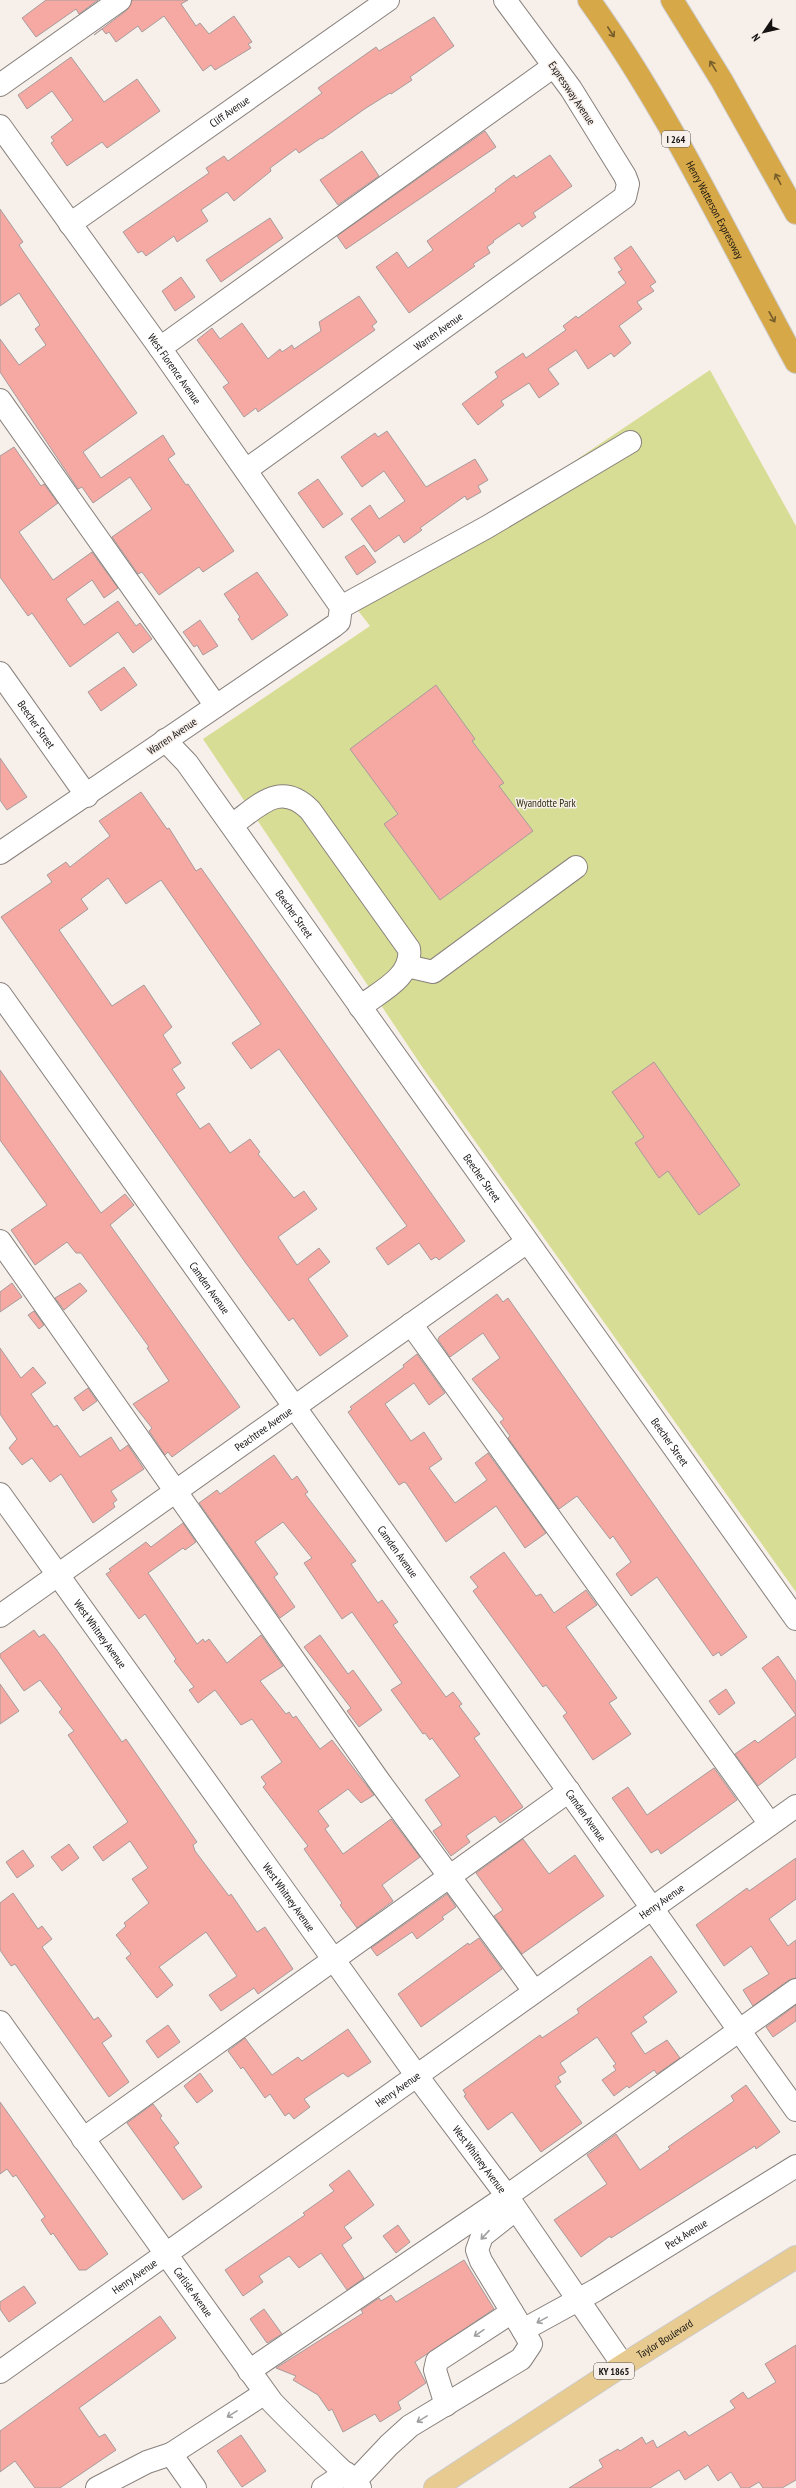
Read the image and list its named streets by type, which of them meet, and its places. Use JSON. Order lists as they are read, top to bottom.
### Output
{
  "streets": {
    "highway": ["I 264", "Henry Watterson Expressway"],
    "main road": ["Taylor Boulevard", "KY 1865"],
    "street": [
      "Expressway Avenue",
      "Cliff Avenue",
      "Warren Avenue",
      "West Florence Avenue",
      "Beecher Street",
      "Camden Avenue",
      "Peachtree Avenue",
      "West Whitney Avenue",
      "Henry Avenue",
      "Peck Avenue",
      "Carlisle Avenue"
    ]
  },
  "crossings": [
    ["Expressway Avenue", "Warren Avenue"],
    ["Cliff Avenue", "West Florence Avenue"],
    ["Warren Avenue", "West Florence Avenue"],
    ["Warren Avenue", "Beecher Street"],
    ["Beecher Street", "Peachtree Avenue"],
    ["Camden Avenue", "Peachtree Avenue"],
    ["Camden Avenue", "Henry Avenue"],
    ["Peachtree Avenue", "West Whitney Avenue"],
    ["West Whitney Avenue", "Henry Avenue"],
    ["West Whitney Avenue", "Peck Avenue"],
    ["West Whitney Avenue", "Taylor Boulevard"],
    ["Henry Avenue", "Carlisle Avenue"]
  ],
  "parks": ["Wyandotte Park"],
  "north": "bottom left"
}
